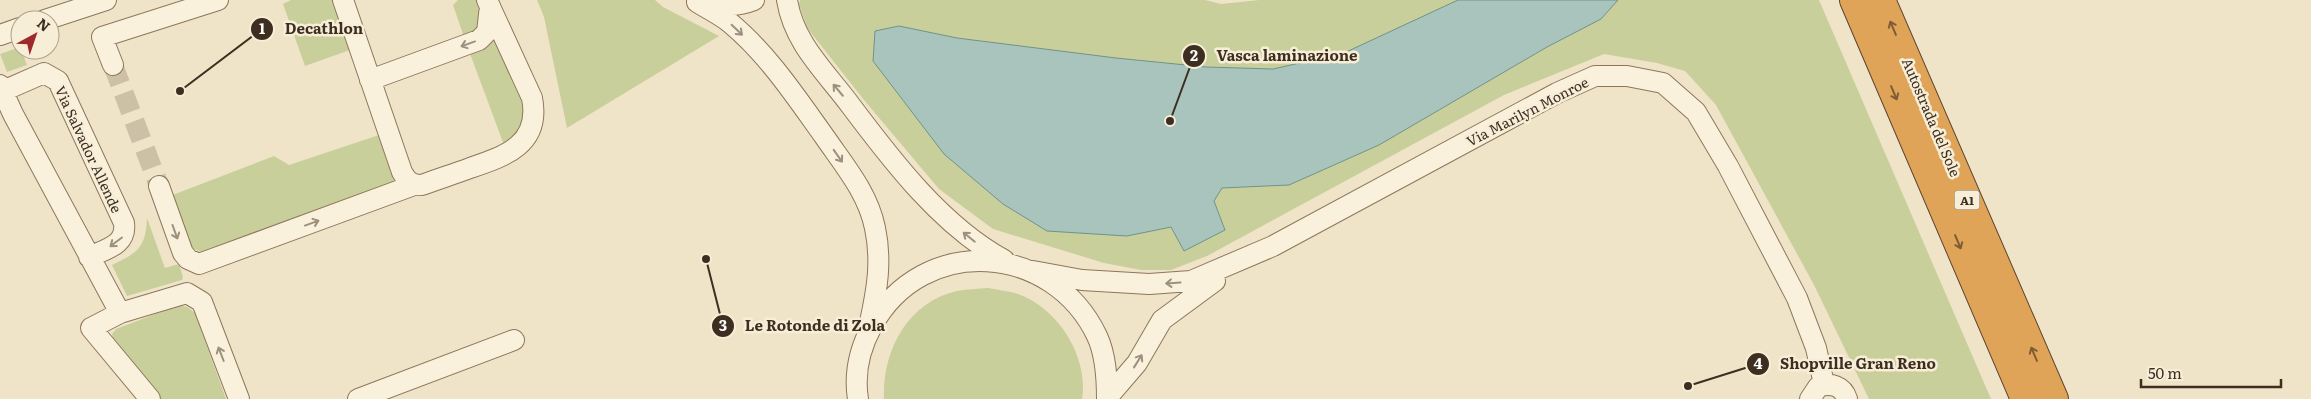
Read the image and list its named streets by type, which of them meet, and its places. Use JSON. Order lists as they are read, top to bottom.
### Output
{
  "streets": {
    "highway": ["Autostrada del Sole", "A1"],
    "street": ["Via Marilyn Monroe", "Via Salvador Allende"]
  },
  "places": [
    "Decathlon",
    "Vasca laminazione",
    "Le Rotonde di Zola",
    "Shopville Gran Reno"
  ],
  "scale_bar": "50 m",
  "north": "top right"
}
